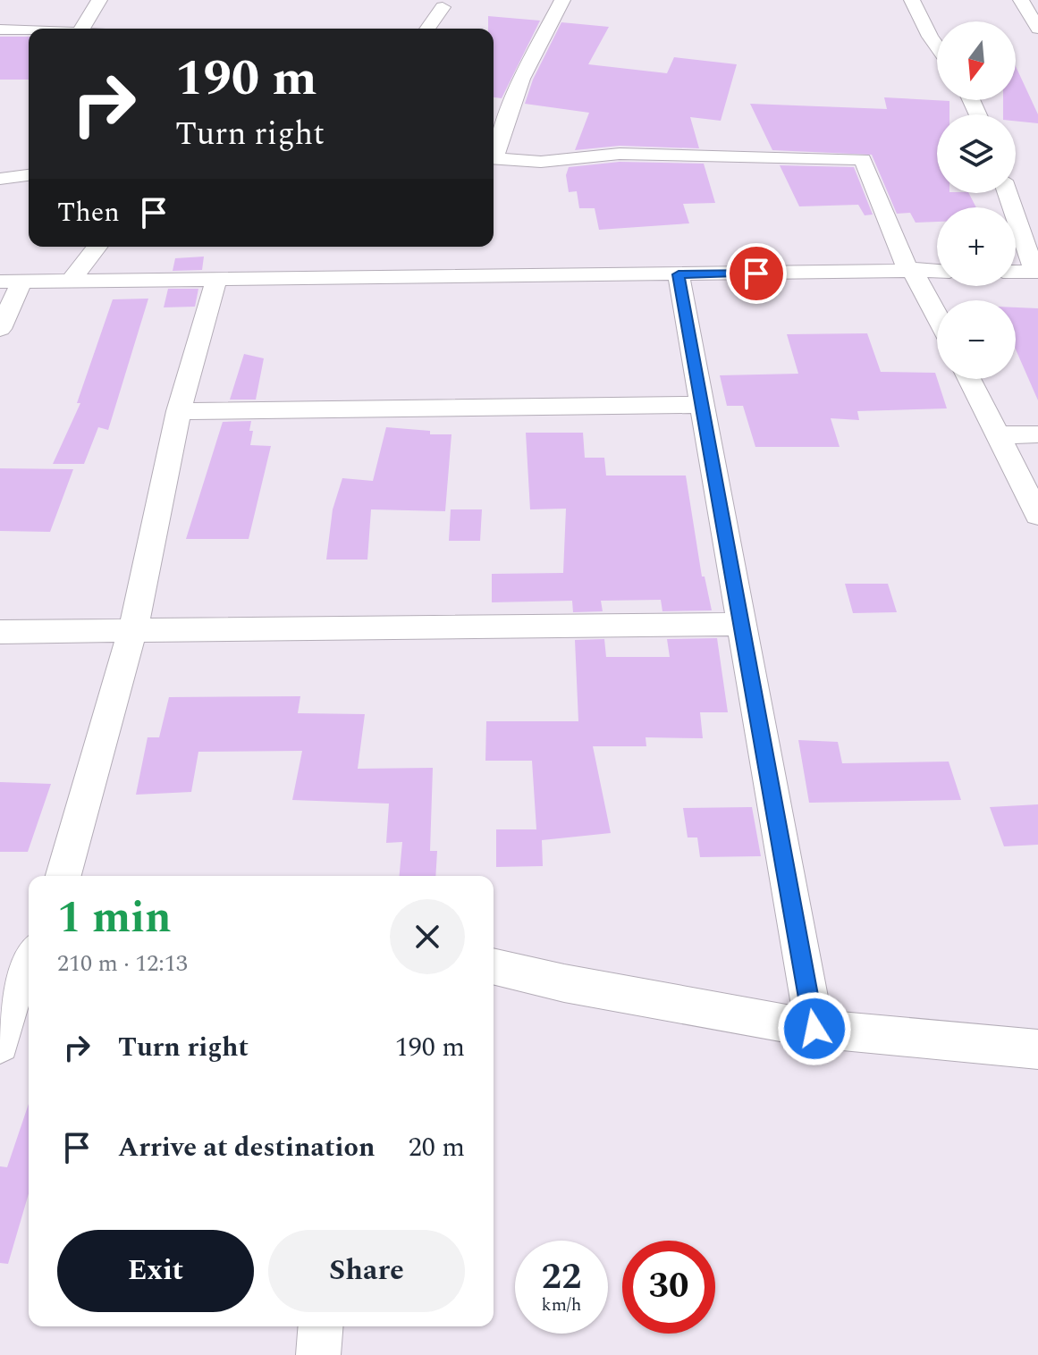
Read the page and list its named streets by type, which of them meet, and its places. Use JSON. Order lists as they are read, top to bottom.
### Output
{
  "north": "bottom",
  "page": {
    "map_buttons": ["+", "−"],
    "turn": ["190 m", "Turn right"],
    "then": "Then",
    "heading": ["1 min", "210 m · 12:13"],
    "list": [
      {
        "name": "Turn right",
        "value": "190 m"
      },
      {
        "name": "Arrive at destination",
        "value": "20 m"
      }
    ],
    "buttons": ["Exit", "Share"],
    "speed": "22 km/h",
    "limit": "30"
  }
}
